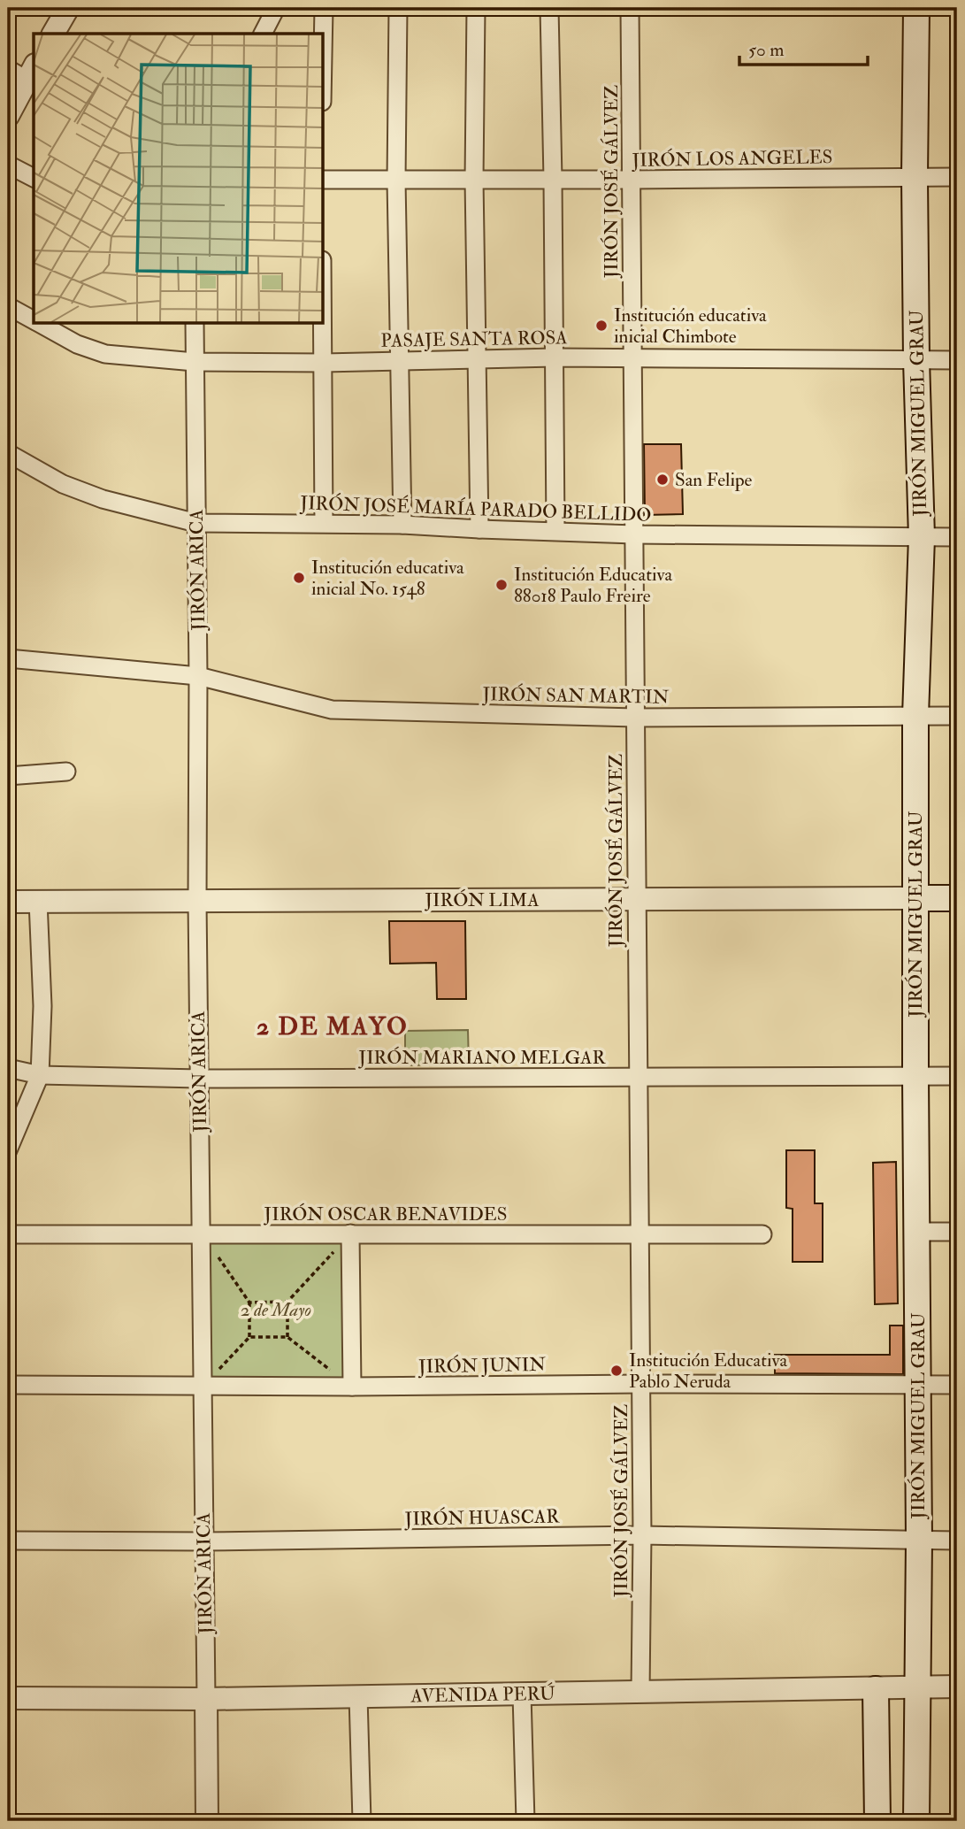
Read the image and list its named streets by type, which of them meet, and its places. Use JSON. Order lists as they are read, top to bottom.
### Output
{
  "streets": {
    "main road": ["JIRÓN MIGUEL GRAU", "JIRÓN LIMA"],
    "street": [
      "JIRÓN LOS ANGELES",
      "JIRÓN JOSÉ GÁLVEZ",
      "PASAJE SANTA ROSA",
      "JIRÓN JOSÉ MARÍA PARADO BELLIDO",
      "JIRÓN ARICA",
      "JIRÓN SAN MARTIN",
      "JIRÓN MARIANO MELGAR",
      "JIRÓN OSCAR BENAVIDES",
      "JIRÓN JUNIN",
      "JIRÓN HUASCAR",
      "AVENIDA PERÚ"
    ]
  },
  "crossings": [
    ["JIRÓN LOS ANGELES", "JIRÓN JOSÉ GÁLVEZ"],
    ["JIRÓN LOS ANGELES", "JIRÓN MIGUEL GRAU"],
    ["JIRÓN JOSÉ GÁLVEZ", "PASAJE SANTA ROSA"],
    ["JIRÓN JOSÉ GÁLVEZ", "JIRÓN JOSÉ MARÍA PARADO BELLIDO"],
    ["JIRÓN JOSÉ GÁLVEZ", "JIRÓN SAN MARTIN"],
    ["JIRÓN JOSÉ GÁLVEZ", "JIRÓN LIMA"],
    ["JIRÓN JOSÉ GÁLVEZ", "JIRÓN MARIANO MELGAR"],
    ["JIRÓN JOSÉ GÁLVEZ", "JIRÓN OSCAR BENAVIDES"],
    ["JIRÓN JOSÉ GÁLVEZ", "JIRÓN JUNIN"],
    ["JIRÓN JOSÉ GÁLVEZ", "JIRÓN HUASCAR"],
    ["JIRÓN JOSÉ GÁLVEZ", "AVENIDA PERÚ"],
    ["PASAJE SANTA ROSA", "JIRÓN MIGUEL GRAU"],
    ["PASAJE SANTA ROSA", "JIRÓN ARICA"],
    ["JIRÓN MIGUEL GRAU", "JIRÓN JOSÉ MARÍA PARADO BELLIDO"],
    ["JIRÓN MIGUEL GRAU", "JIRÓN SAN MARTIN"],
    ["JIRÓN MIGUEL GRAU", "JIRÓN LIMA"],
    ["JIRÓN MIGUEL GRAU", "JIRÓN MARIANO MELGAR"],
    ["JIRÓN MIGUEL GRAU", "JIRÓN JUNIN"],
    ["JIRÓN MIGUEL GRAU", "JIRÓN HUASCAR"],
    ["JIRÓN MIGUEL GRAU", "AVENIDA PERÚ"],
    ["JIRÓN JOSÉ MARÍA PARADO BELLIDO", "JIRÓN ARICA"],
    ["JIRÓN ARICA", "JIRÓN SAN MARTIN"],
    ["JIRÓN ARICA", "JIRÓN LIMA"],
    ["JIRÓN ARICA", "JIRÓN MARIANO MELGAR"],
    ["JIRÓN ARICA", "JIRÓN OSCAR BENAVIDES"],
    ["JIRÓN ARICA", "JIRÓN JUNIN"],
    ["JIRÓN ARICA", "JIRÓN HUASCAR"],
    ["JIRÓN ARICA", "AVENIDA PERÚ"]
  ],
  "districts": ["2 DE MAYO"],
  "parks": ["2 de Mayo"],
  "places": [
    "Institución educativa inicial Chimbote",
    "San Felipe",
    "Institución educativa inicial No. 1548",
    "Institución Educativa 88018 Paulo Freire",
    "Institución Educativa Pablo Neruda"
  ],
  "scale_bar": "50 m"
}
